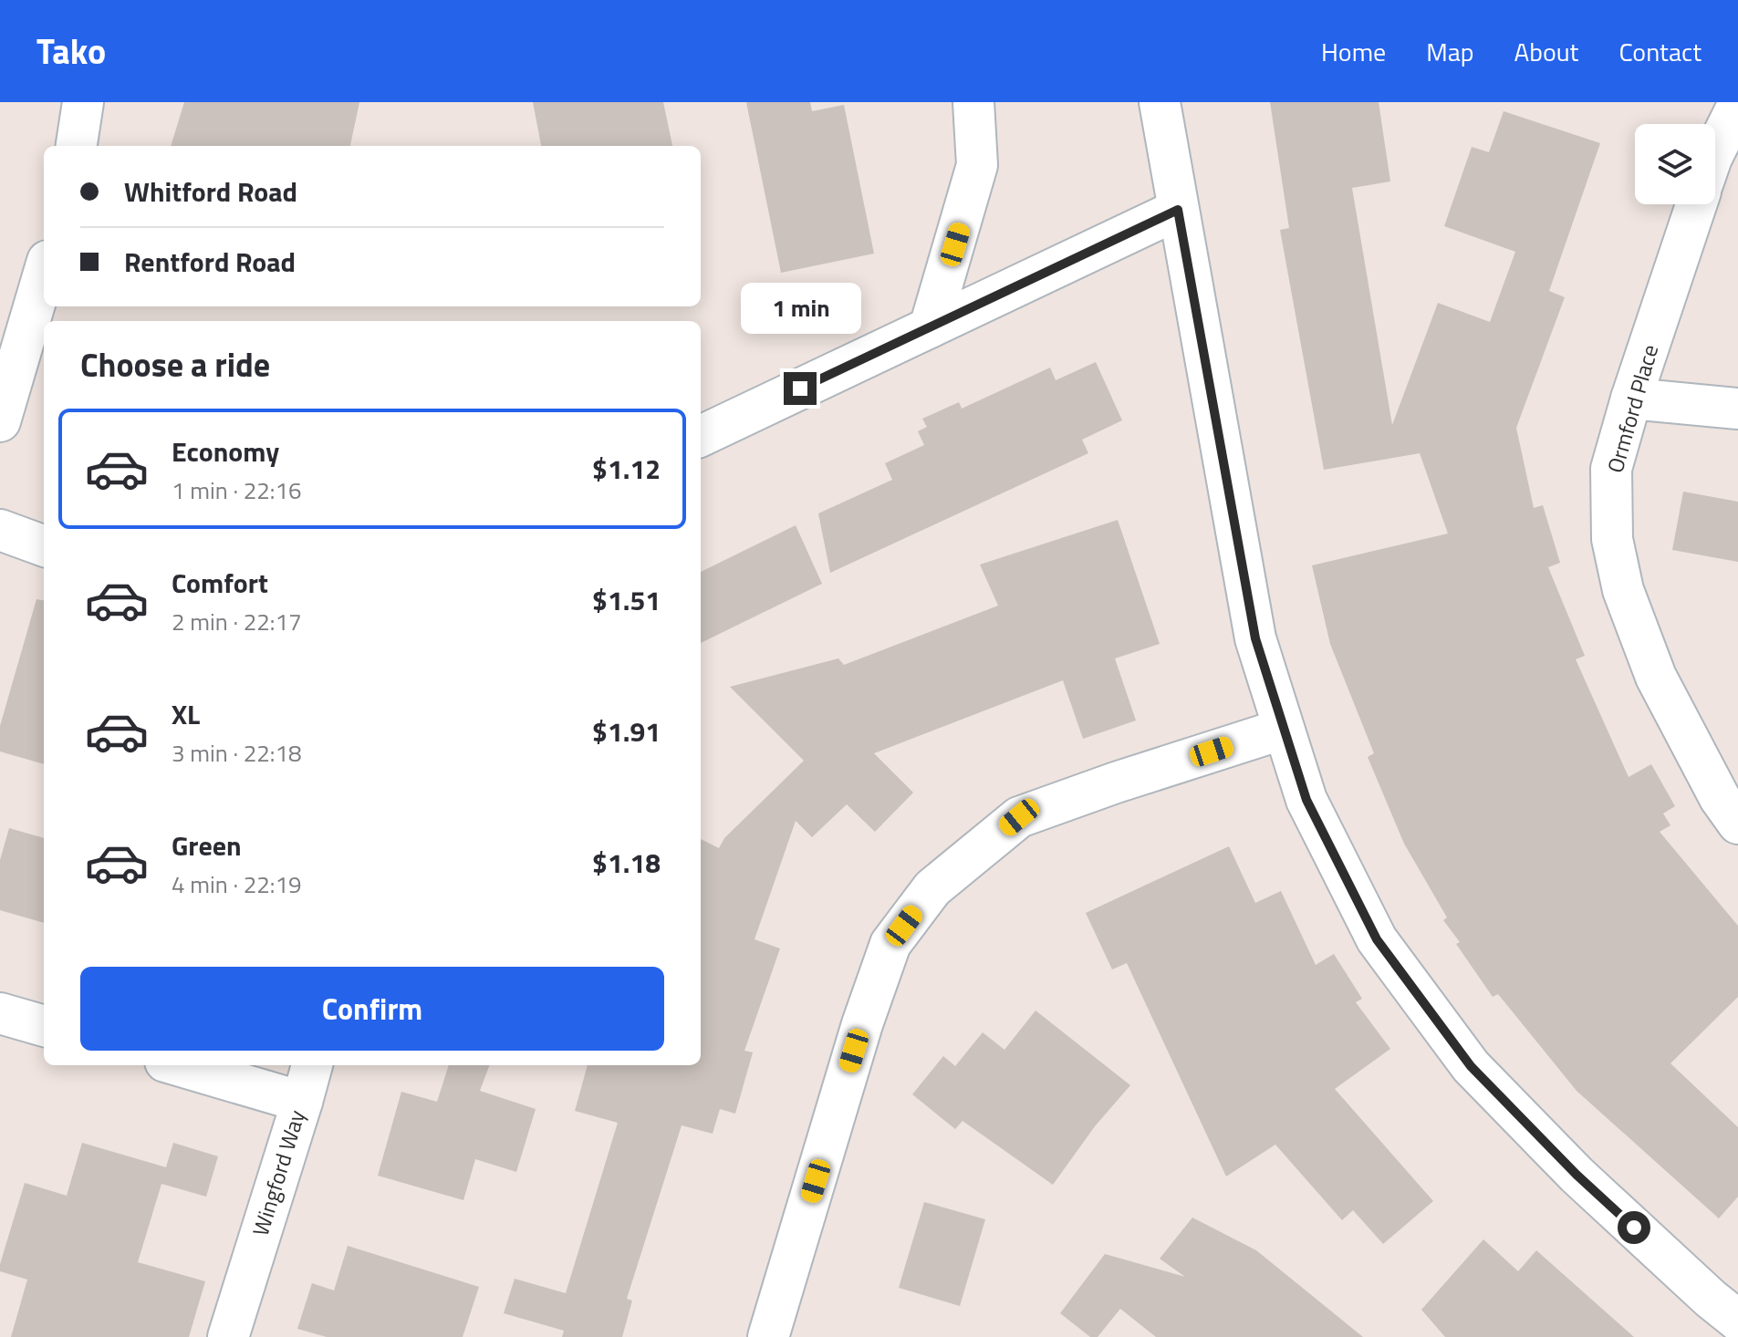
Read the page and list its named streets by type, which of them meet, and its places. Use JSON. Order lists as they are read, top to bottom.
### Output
{
  "streets": {
    "street": ["Ormford Place", "Wingford Way"]
  },
  "page": {
    "header": "Tako",
    "nav": [
      "Home",
      "Map",
      "About",
      "Contact"
    ],
    "banner": ["Whitford Road", "Rentford Road"],
    "bubble": "1 min",
    "heading": "Choose a ride",
    "list": [
      {
        "name": "Economy",
        "note": "1 min · 22:16",
        "value": "$1.12"
      },
      {
        "name": "Comfort",
        "note": "2 min · 22:17",
        "value": "$1.51"
      },
      {
        "name": "XL",
        "note": "3 min · 22:18",
        "value": "$1.91"
      },
      {
        "name": "Green",
        "note": "4 min · 22:19",
        "value": "$1.18"
      }
    ],
    "buttons": "Confirm"
  }
}
